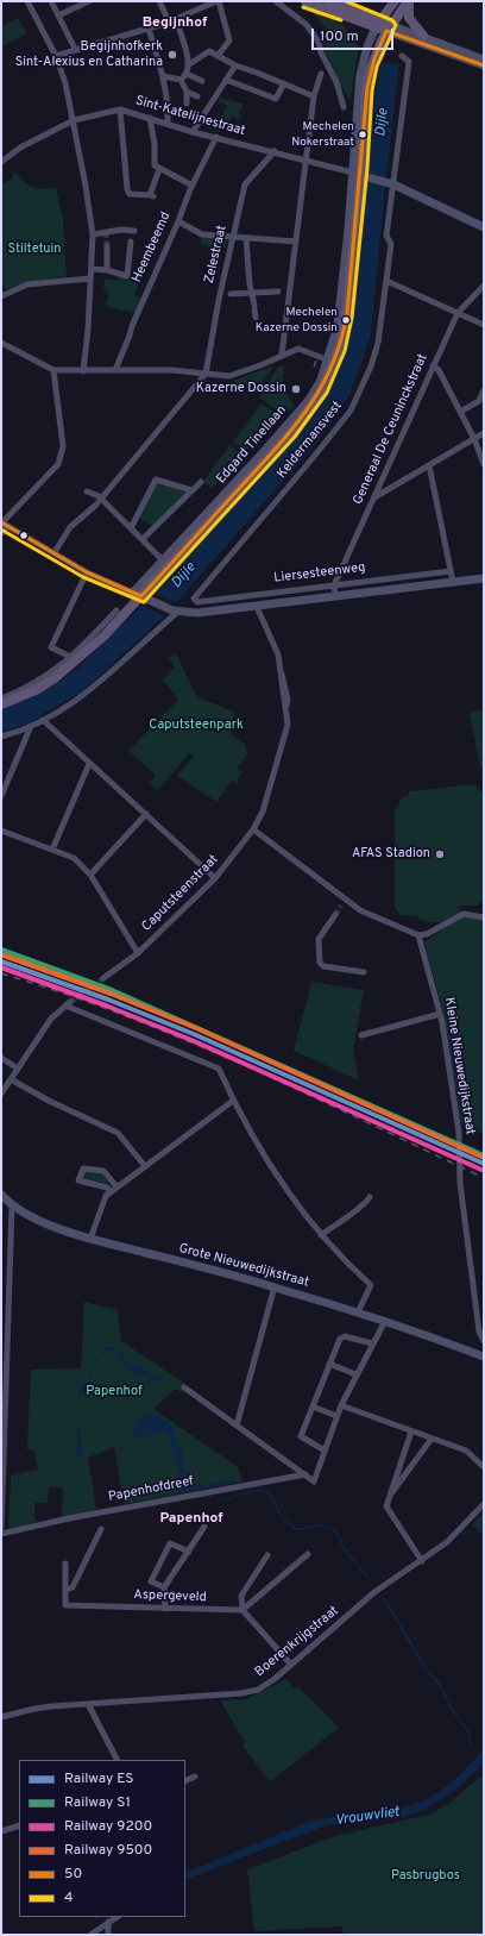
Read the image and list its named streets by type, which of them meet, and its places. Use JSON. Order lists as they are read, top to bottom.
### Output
{
  "streets": {
    "main road": ["Edgard Tinellaan", "Liersesteenweg", "Grote Nieuwedijkstraat"],
    "street": [
      "Sint-Katelijnestraat",
      "Heembeemd",
      "Zelestraat",
      "Generaal De Ceuninckstraat",
      "Keldermansvest",
      "Caputsteenstraat",
      "Kleine Nieuwedijkstraat",
      "Papenhofdreef",
      "Aspergeveld",
      "Boerenkrijgstraat"
    ]
  },
  "crossings": [
    ["Sint-Katelijnestraat", "Heembeemd"],
    ["Sint-Katelijnestraat", "Zelestraat"],
    ["Sint-Katelijnestraat", "Edgard Tinellaan"],
    ["Generaal De Ceuninckstraat", "Liersesteenweg"],
    ["Keldermansvest", "Liersesteenweg"],
    ["Edgard Tinellaan", "Liersesteenweg"],
    ["Liersesteenweg", "Caputsteenstraat"]
  ],
  "districts": ["Begijnhof", "Papenhof"],
  "water": ["Dijle", "Vrouwvliet"],
  "parks": [
    "Stiltetuin",
    "Caputsteenpark",
    "Papenhof",
    "Pasbrugbos"
  ],
  "places": [
    "Begijnhofkerk Sint-Alexius en Catharina",
    "Mechelen Nokerstraat",
    "Mechelen Kazerne Dossin",
    "Kazerne Dossin",
    "AFAS Stadion"
  ],
  "lines": [
    "transit line 4",
    "transit line 50",
    "rail line S1",
    "rail line 9500",
    "rail line ES",
    "rail line 9200"
  ],
  "legend": [
    "Railway ES",
    "Railway S1",
    "Railway 9200",
    "Railway 9500",
    "50",
    "4"
  ],
  "scale_bar": "100 m"
}
